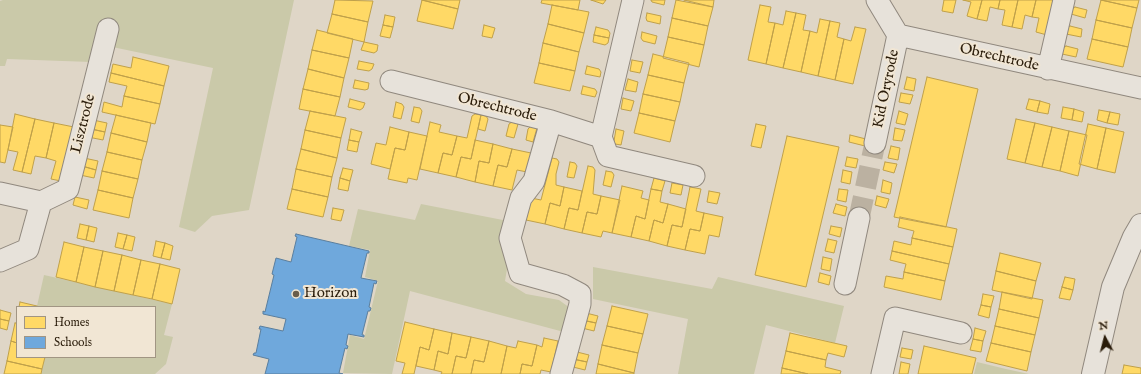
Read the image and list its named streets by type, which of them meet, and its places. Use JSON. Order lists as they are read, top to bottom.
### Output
{
  "streets": {
    "street": ["Obrechtrode", "Kid Oryrode", "Lisztrode"]
  },
  "crossings": [
    ["Obrechtrode", "Kid Oryrode"]
  ],
  "places": ["Horizon"],
  "legend": ["Homes", "Schools"],
  "north": "top"
}
